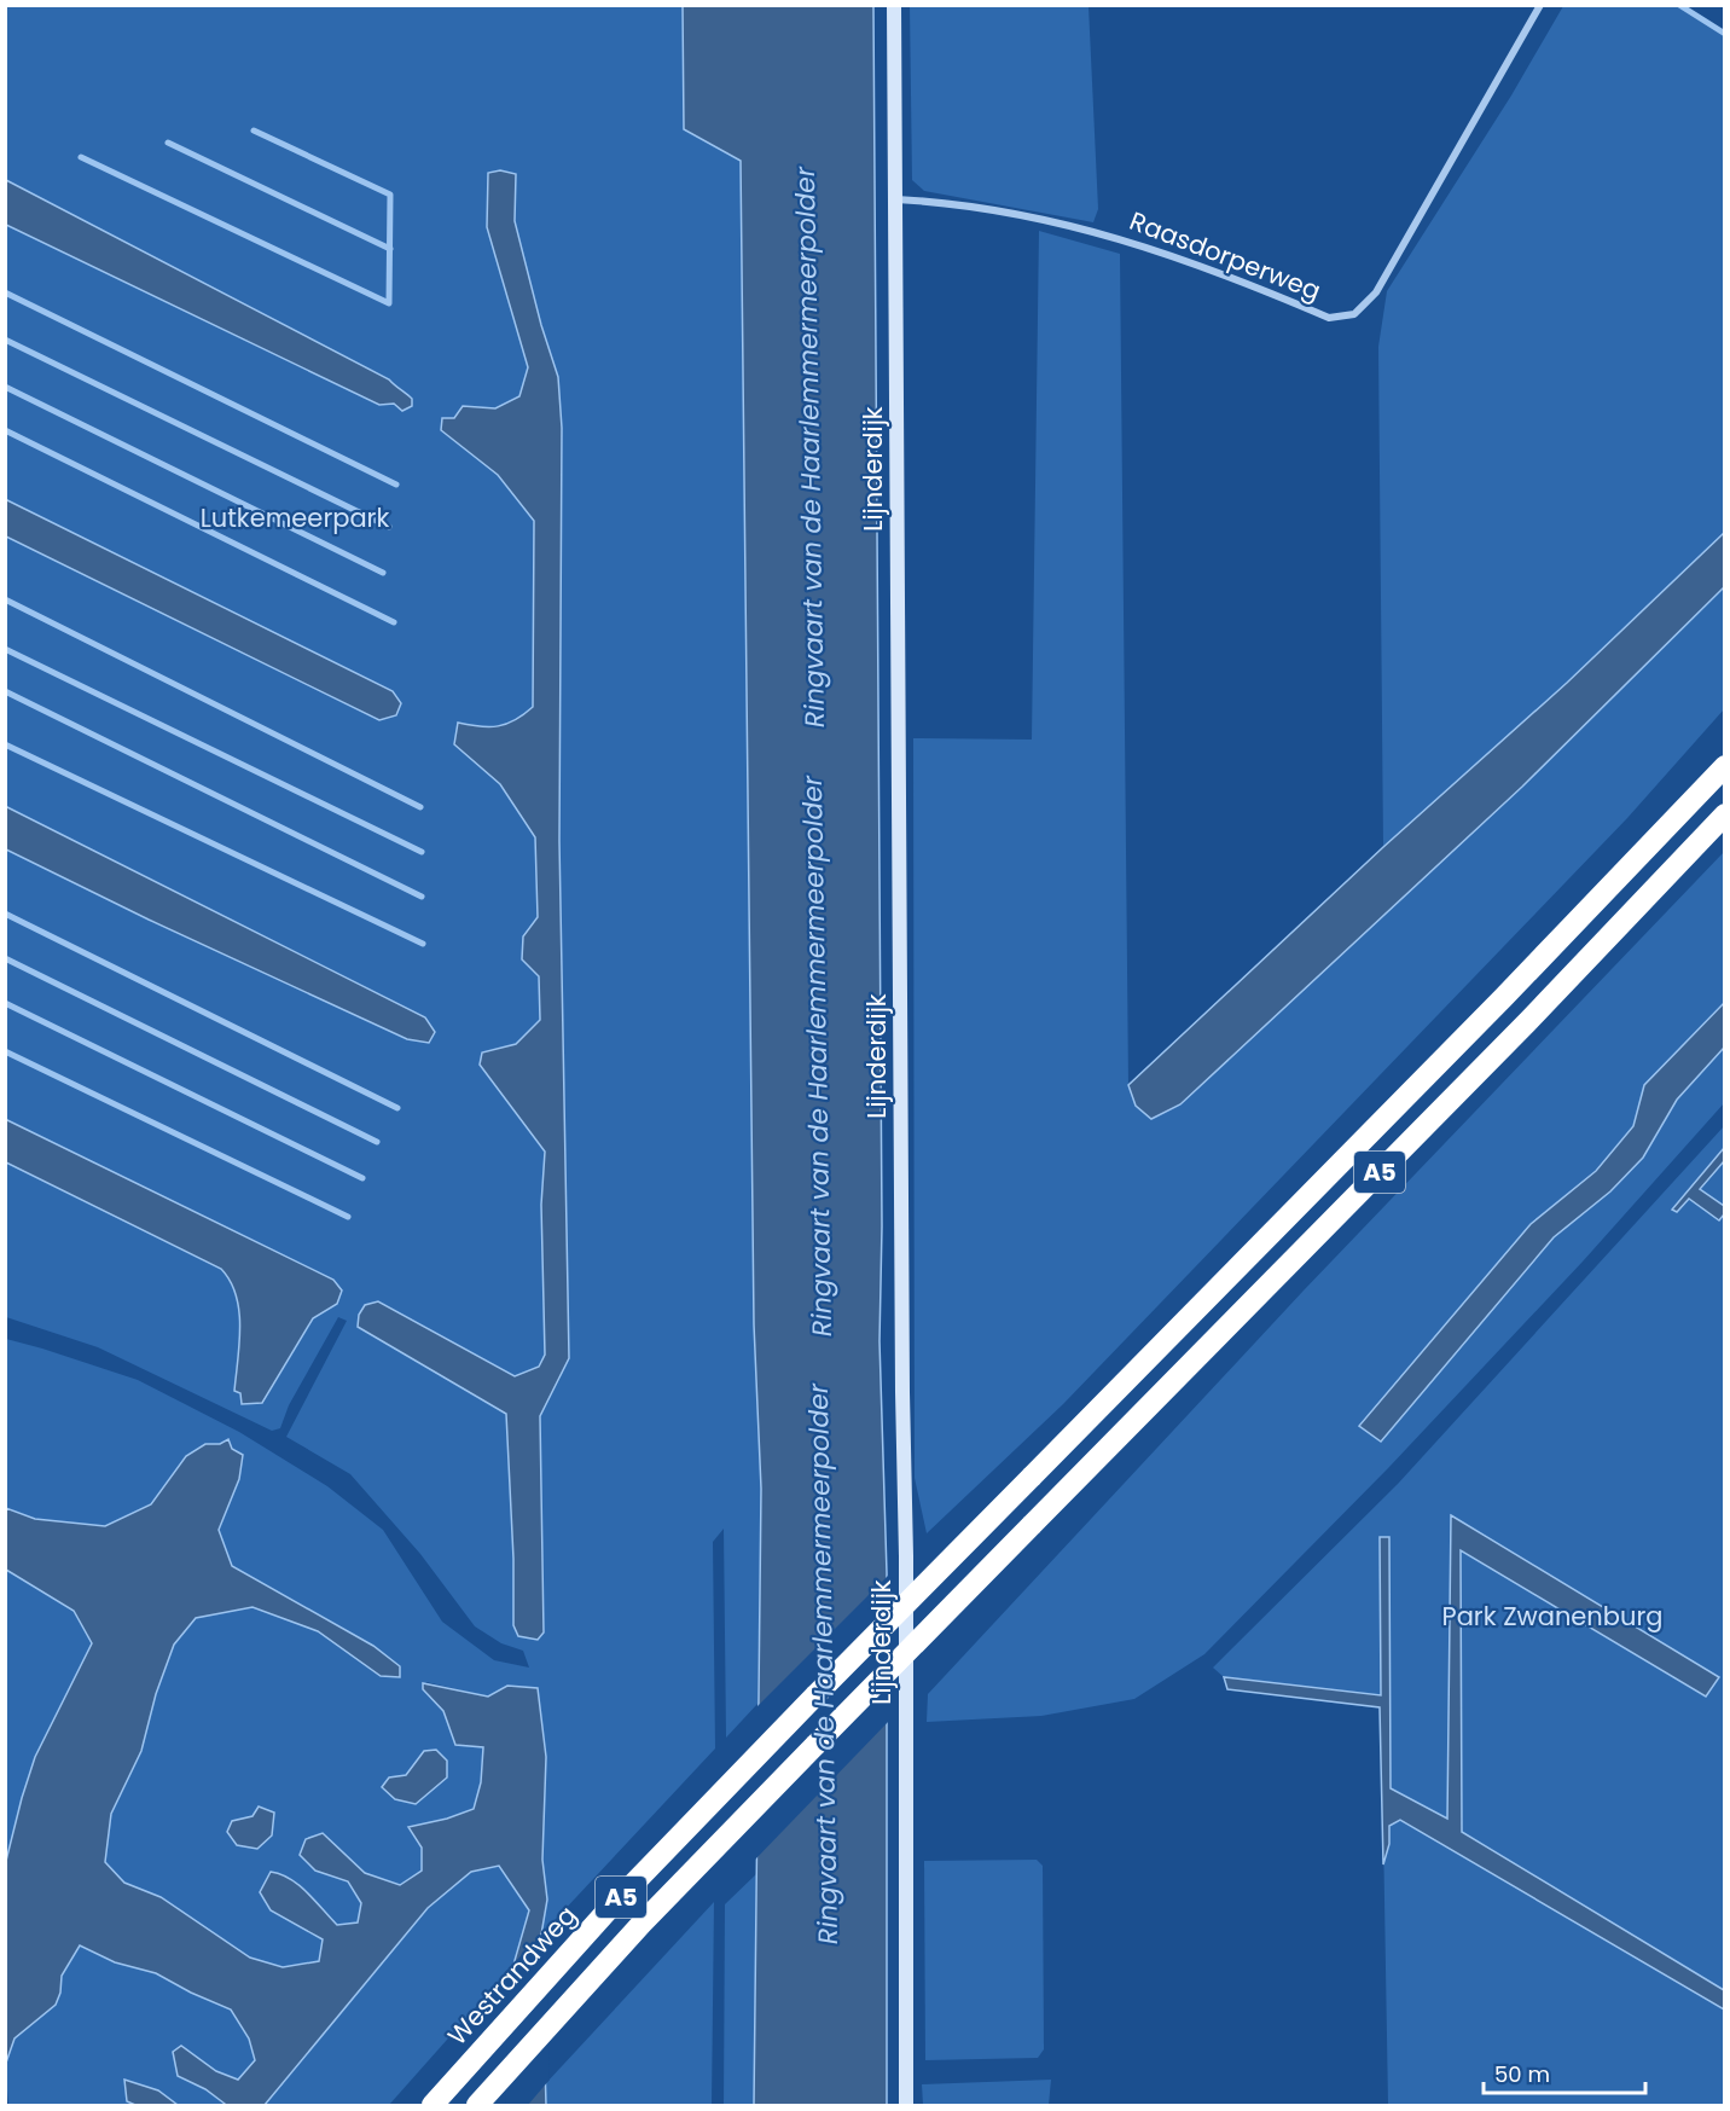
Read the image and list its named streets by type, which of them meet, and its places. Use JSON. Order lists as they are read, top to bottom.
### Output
{
  "streets": {
    "highway": ["A5", "Westrandweg"],
    "street": ["Raasdorperweg", "Lijnderdijk"]
  },
  "crossings": [
    ["Raasdorperweg", "Lijnderdijk"]
  ],
  "water": ["Ringvaart van de Haarlemmermeerpolder"],
  "parks": ["Lutkemeerpark", "Park Zwanenburg"],
  "scale_bar": "50 m"
}
